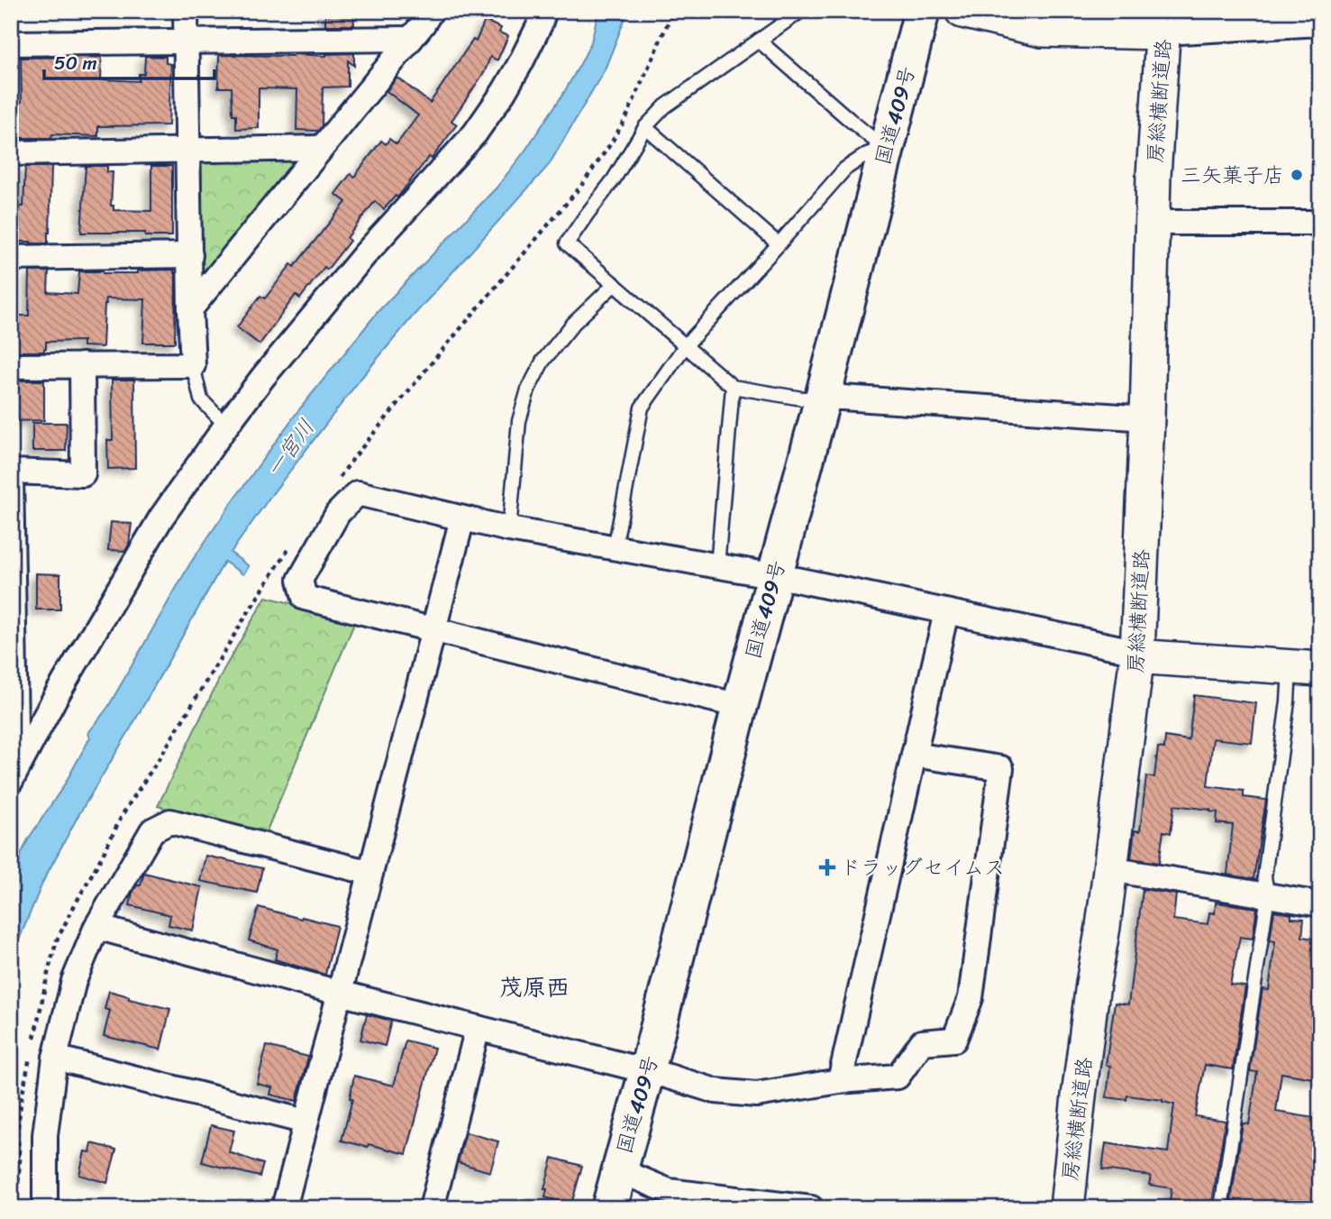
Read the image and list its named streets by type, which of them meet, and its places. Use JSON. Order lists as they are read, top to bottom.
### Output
{
  "streets": {
    "highway": ["国道409号"],
    "street": ["房総横断道路"]
  },
  "districts": ["茂原西"],
  "water": ["一宮川"],
  "places": {
    "other": ["三矢菓子店"],
    "health": ["ドラッグセイムス"]
  },
  "scale_bar": "50 m"
}
